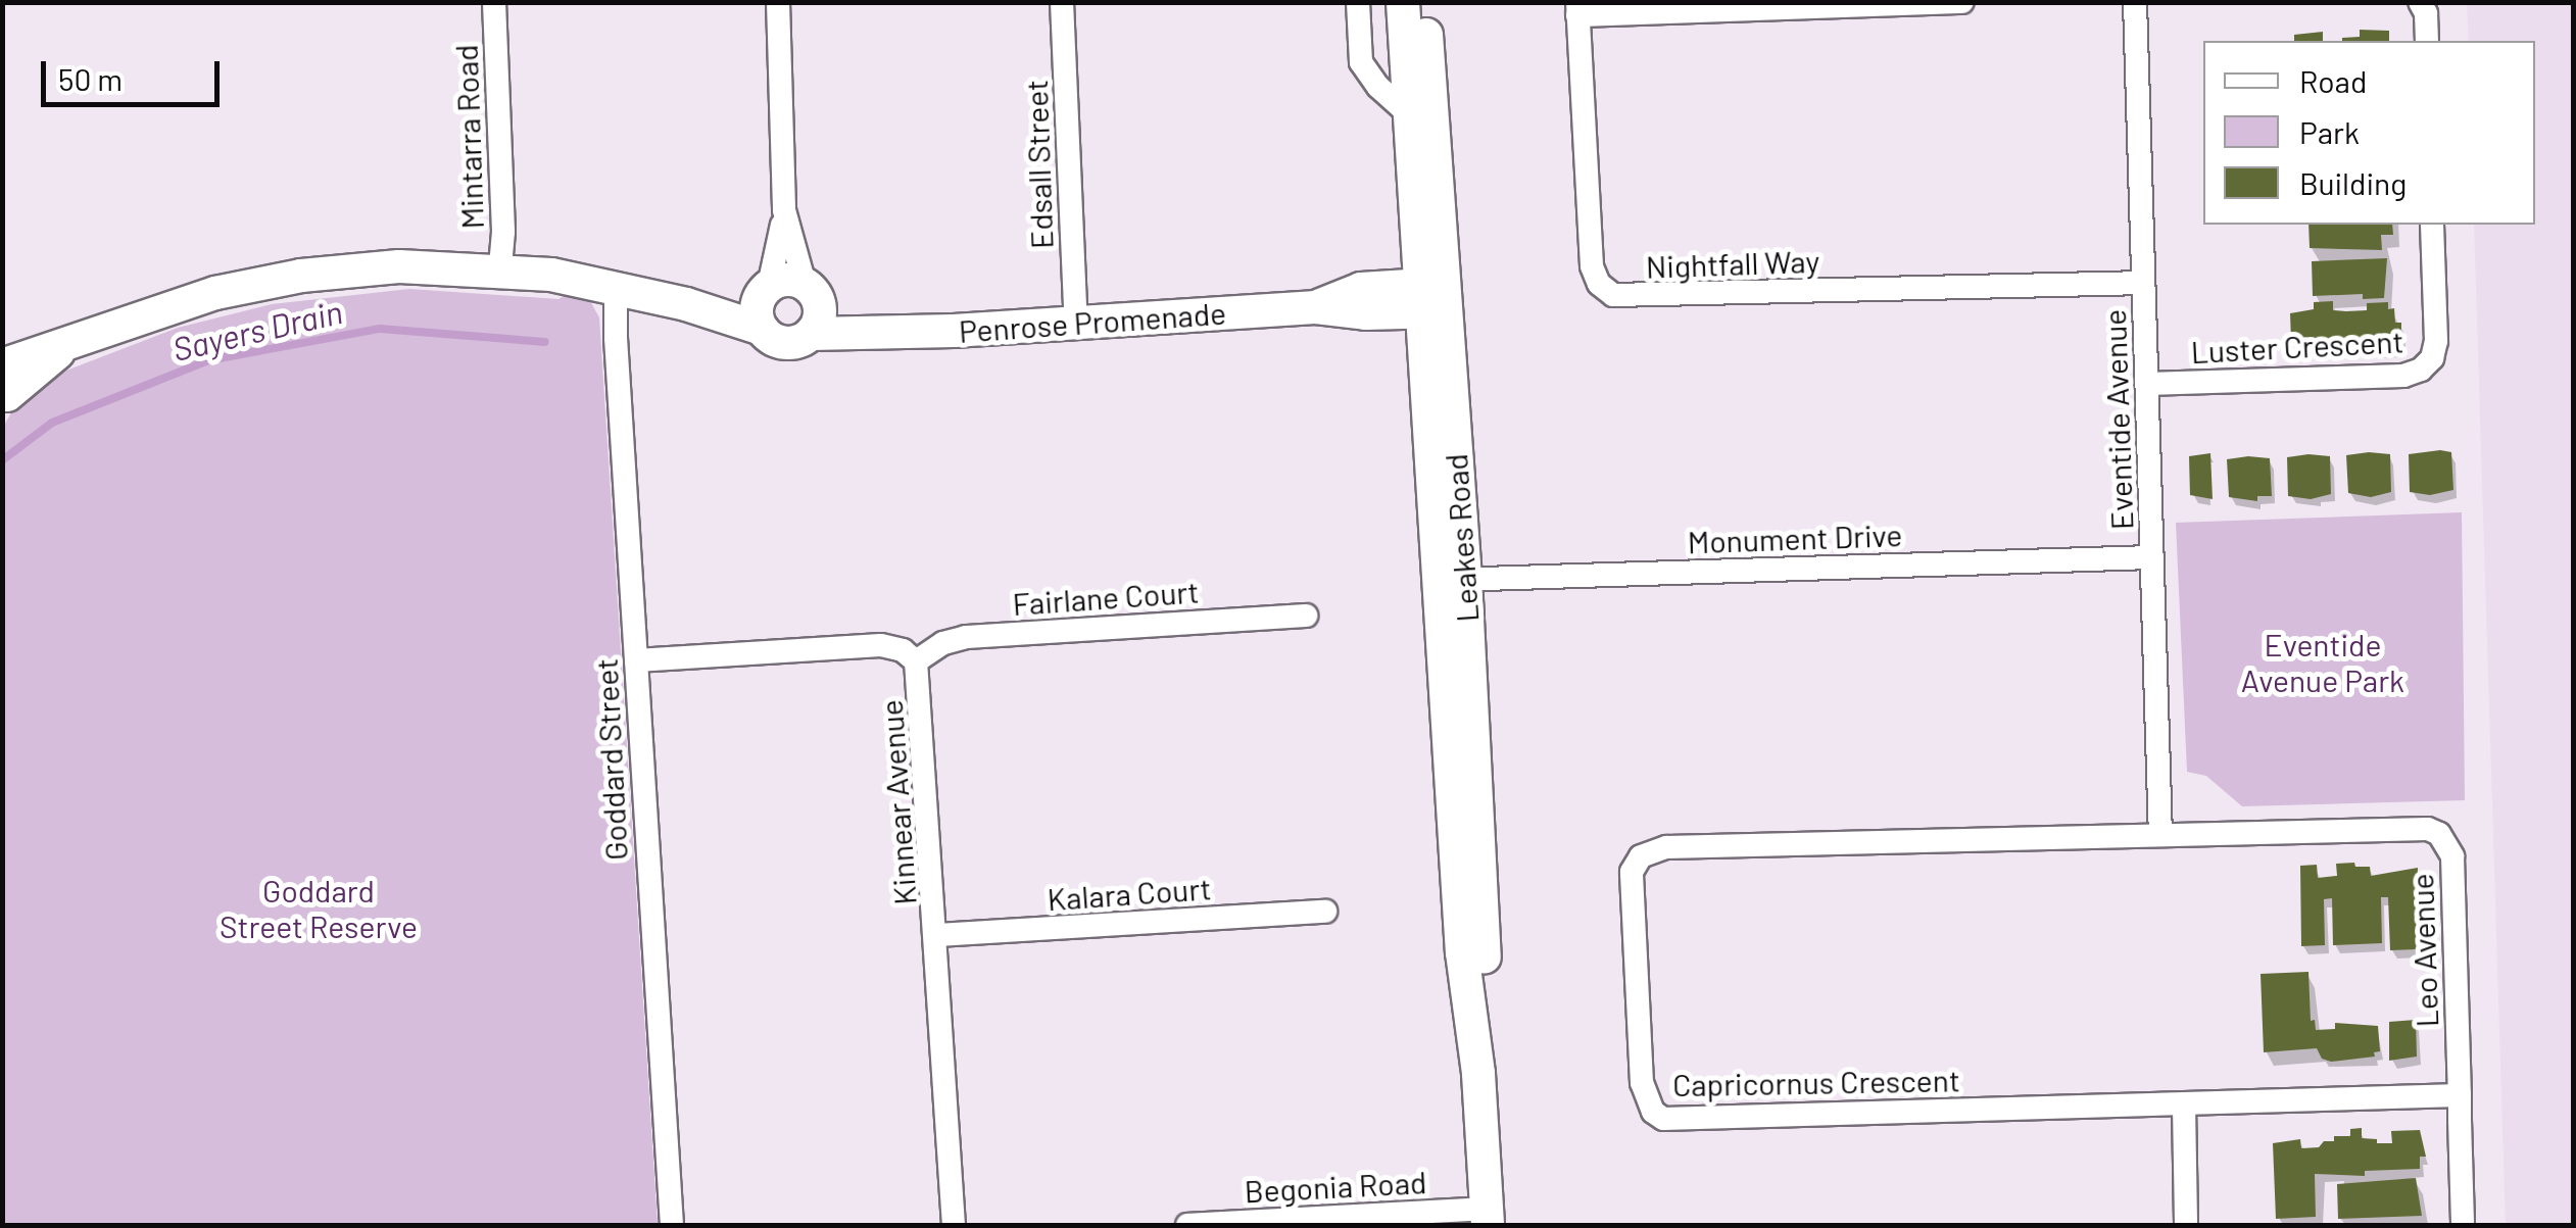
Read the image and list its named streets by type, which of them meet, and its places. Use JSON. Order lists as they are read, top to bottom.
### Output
{
  "streets": {
    "street": [
      "Mintarra Road",
      "Edsall Street",
      "Nightfall Way",
      "Penrose Promenade",
      "Luster Crescent",
      "Eventide Avenue",
      "Leakes Road",
      "Monument Drive",
      "Fairlane Court",
      "Goddard Street",
      "Kinnear Avenue",
      "Kalara Court",
      "Leo Avenue",
      "Capricornus Crescent",
      "Begonia Road"
    ]
  },
  "crossings": [
    ["Edsall Street", "Penrose Promenade"],
    ["Nightfall Way", "Eventide Avenue"],
    ["Penrose Promenade", "Leakes Road"],
    ["Luster Crescent", "Eventide Avenue"],
    ["Eventide Avenue", "Monument Drive"],
    ["Eventide Avenue", "Leo Avenue"],
    ["Eventide Avenue", "Capricornus Crescent"],
    ["Leakes Road", "Monument Drive"],
    ["Leakes Road", "Begonia Road"],
    ["Fairlane Court", "Kinnear Avenue"],
    ["Goddard Street", "Kinnear Avenue"],
    ["Kinnear Avenue", "Kalara Court"],
    ["Leo Avenue", "Capricornus Crescent"]
  ],
  "water": ["Sayers Drain"],
  "parks": ["Eventide Avenue Park", "Goddard Street Reserve"],
  "legend": ["Road", "Park", "Building"],
  "scale_bar": "50 m"
}
